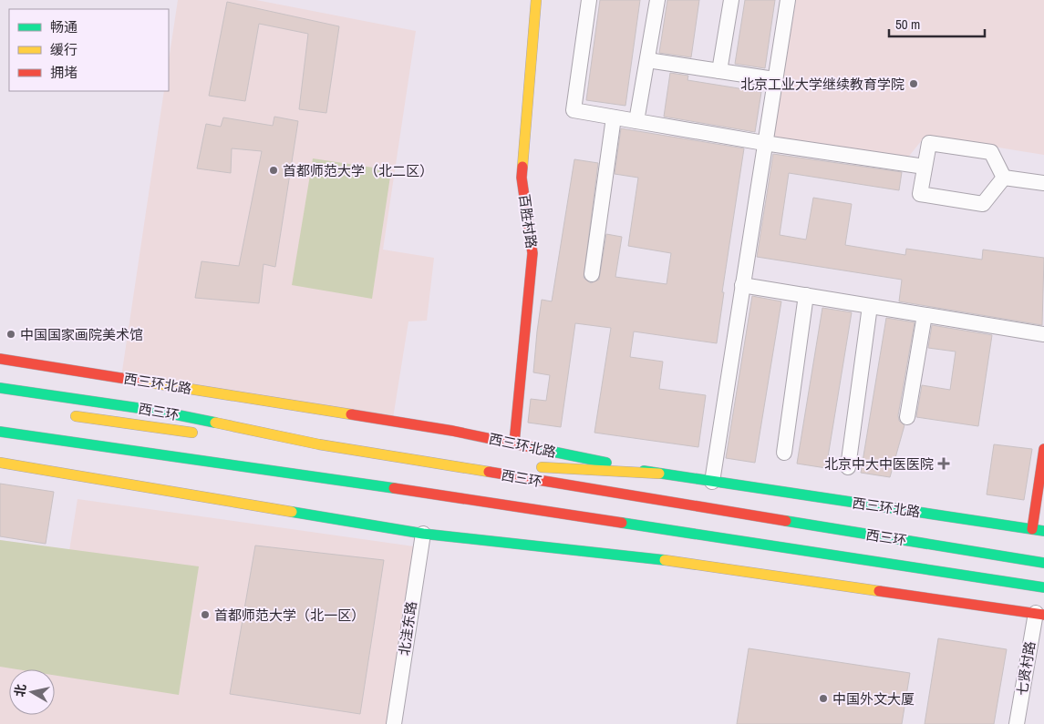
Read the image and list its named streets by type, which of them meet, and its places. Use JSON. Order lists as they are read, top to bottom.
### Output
{
  "streets": {
    "main road": ["百胜村路", "西三环北路", "西三环"],
    "street": ["北洼东路", "七贤村路"]
  },
  "crossings": [
    ["百胜村路", "西三环北路"]
  ],
  "places": {
    "other": [
      "北京工业大学继续教育学院",
      "首都师范大学（北二区）",
      "中国国家画院美术馆",
      "首都师范大学（北一区）",
      "中国外文大厦"
    ],
    "health": ["北京中大中医医院"]
  },
  "legend": ["畅通", "缓行", "拥堵"],
  "scale_bar": "50 m",
  "north": "left"
}
